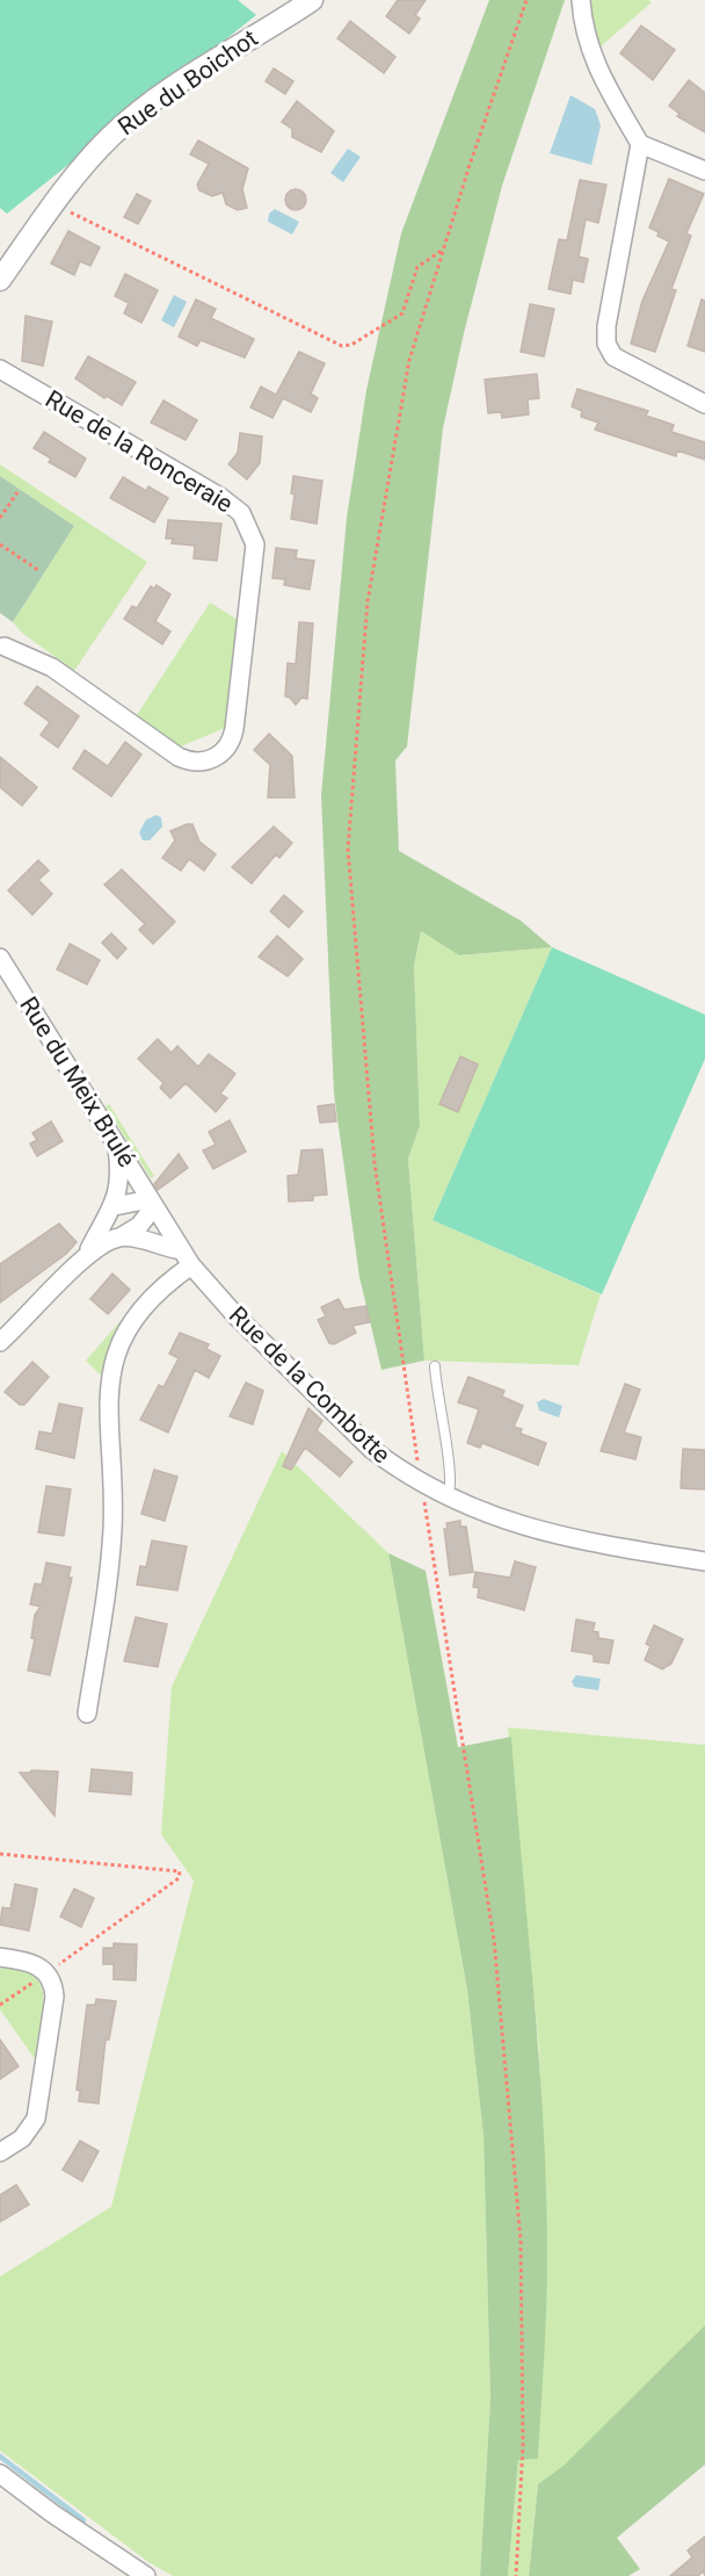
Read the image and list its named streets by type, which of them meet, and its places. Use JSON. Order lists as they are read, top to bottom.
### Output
{
  "streets": {
    "street": [
      "Rue du Boichot",
      "Rue de la Ronceraie",
      "Rue du Meix Brulé",
      "Rue de la Combotte"
    ]
  },
  "crossings": [
    ["Rue du Meix Brulé", "Rue de la Combotte"]
  ]
}
